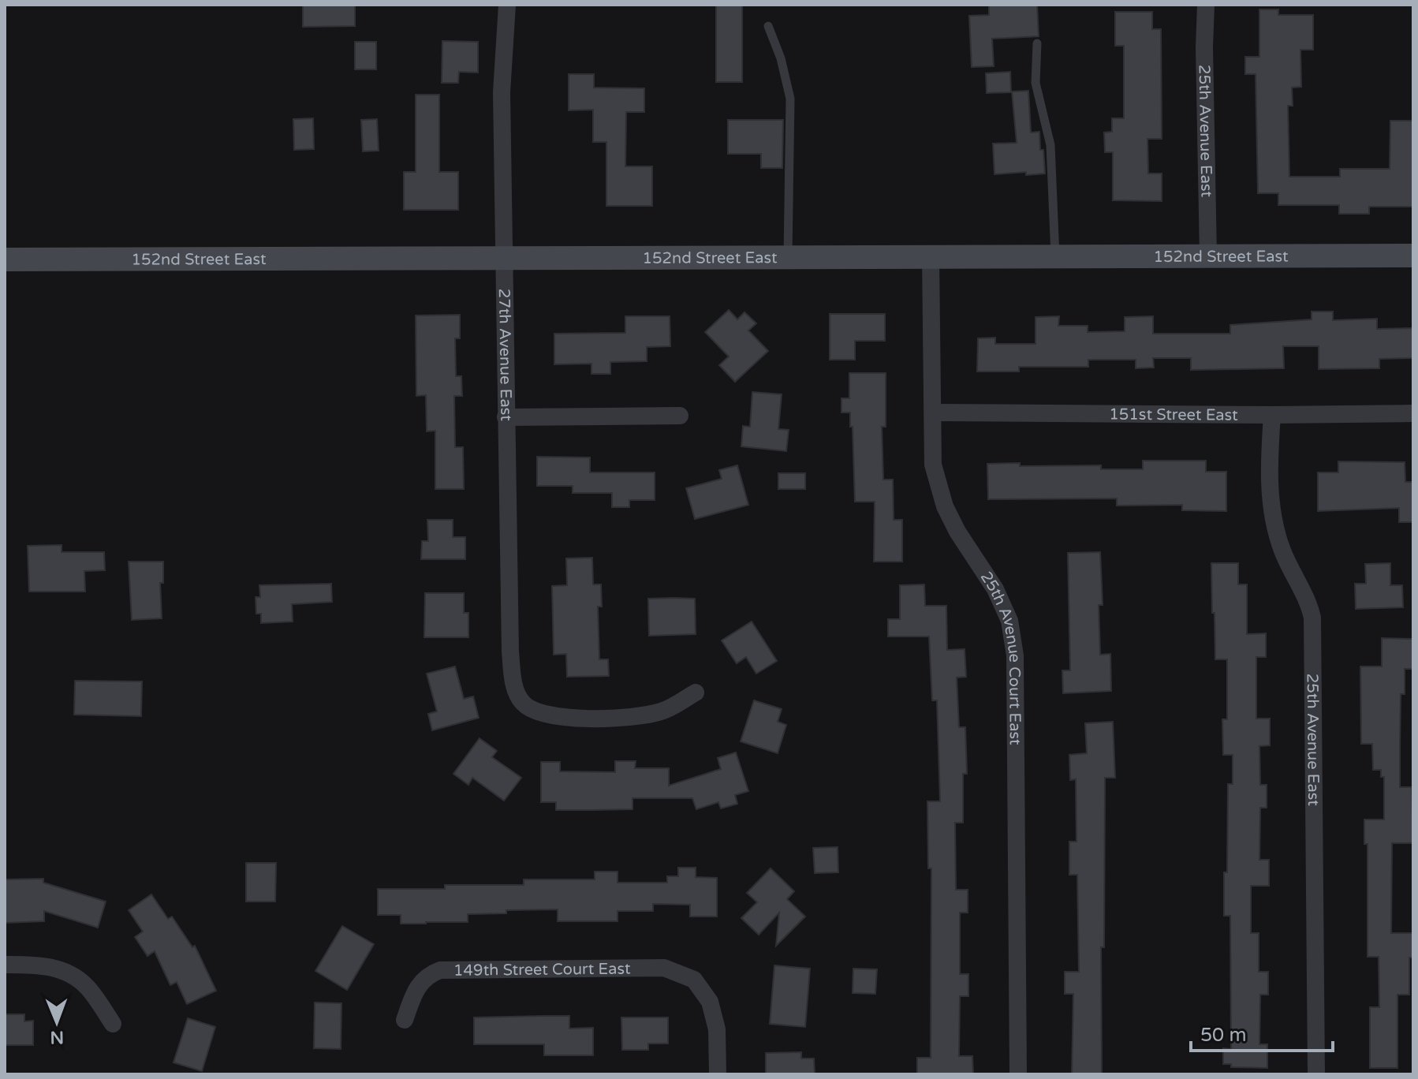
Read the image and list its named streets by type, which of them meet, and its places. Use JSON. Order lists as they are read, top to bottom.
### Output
{
  "streets": {
    "main road": ["152nd Street East"],
    "street": [
      "25th Avenue East",
      "27th Avenue East",
      "151st Street East",
      "25th Avenue Court East",
      "149th Street Court East"
    ]
  },
  "crossings": [
    ["25th Avenue East", "152nd Street East"],
    ["25th Avenue East", "151st Street East"],
    ["152nd Street East", "27th Avenue East"],
    ["152nd Street East", "25th Avenue Court East"],
    ["151st Street East", "25th Avenue Court East"]
  ],
  "scale_bar": "50 m",
  "north": "bottom"
}
